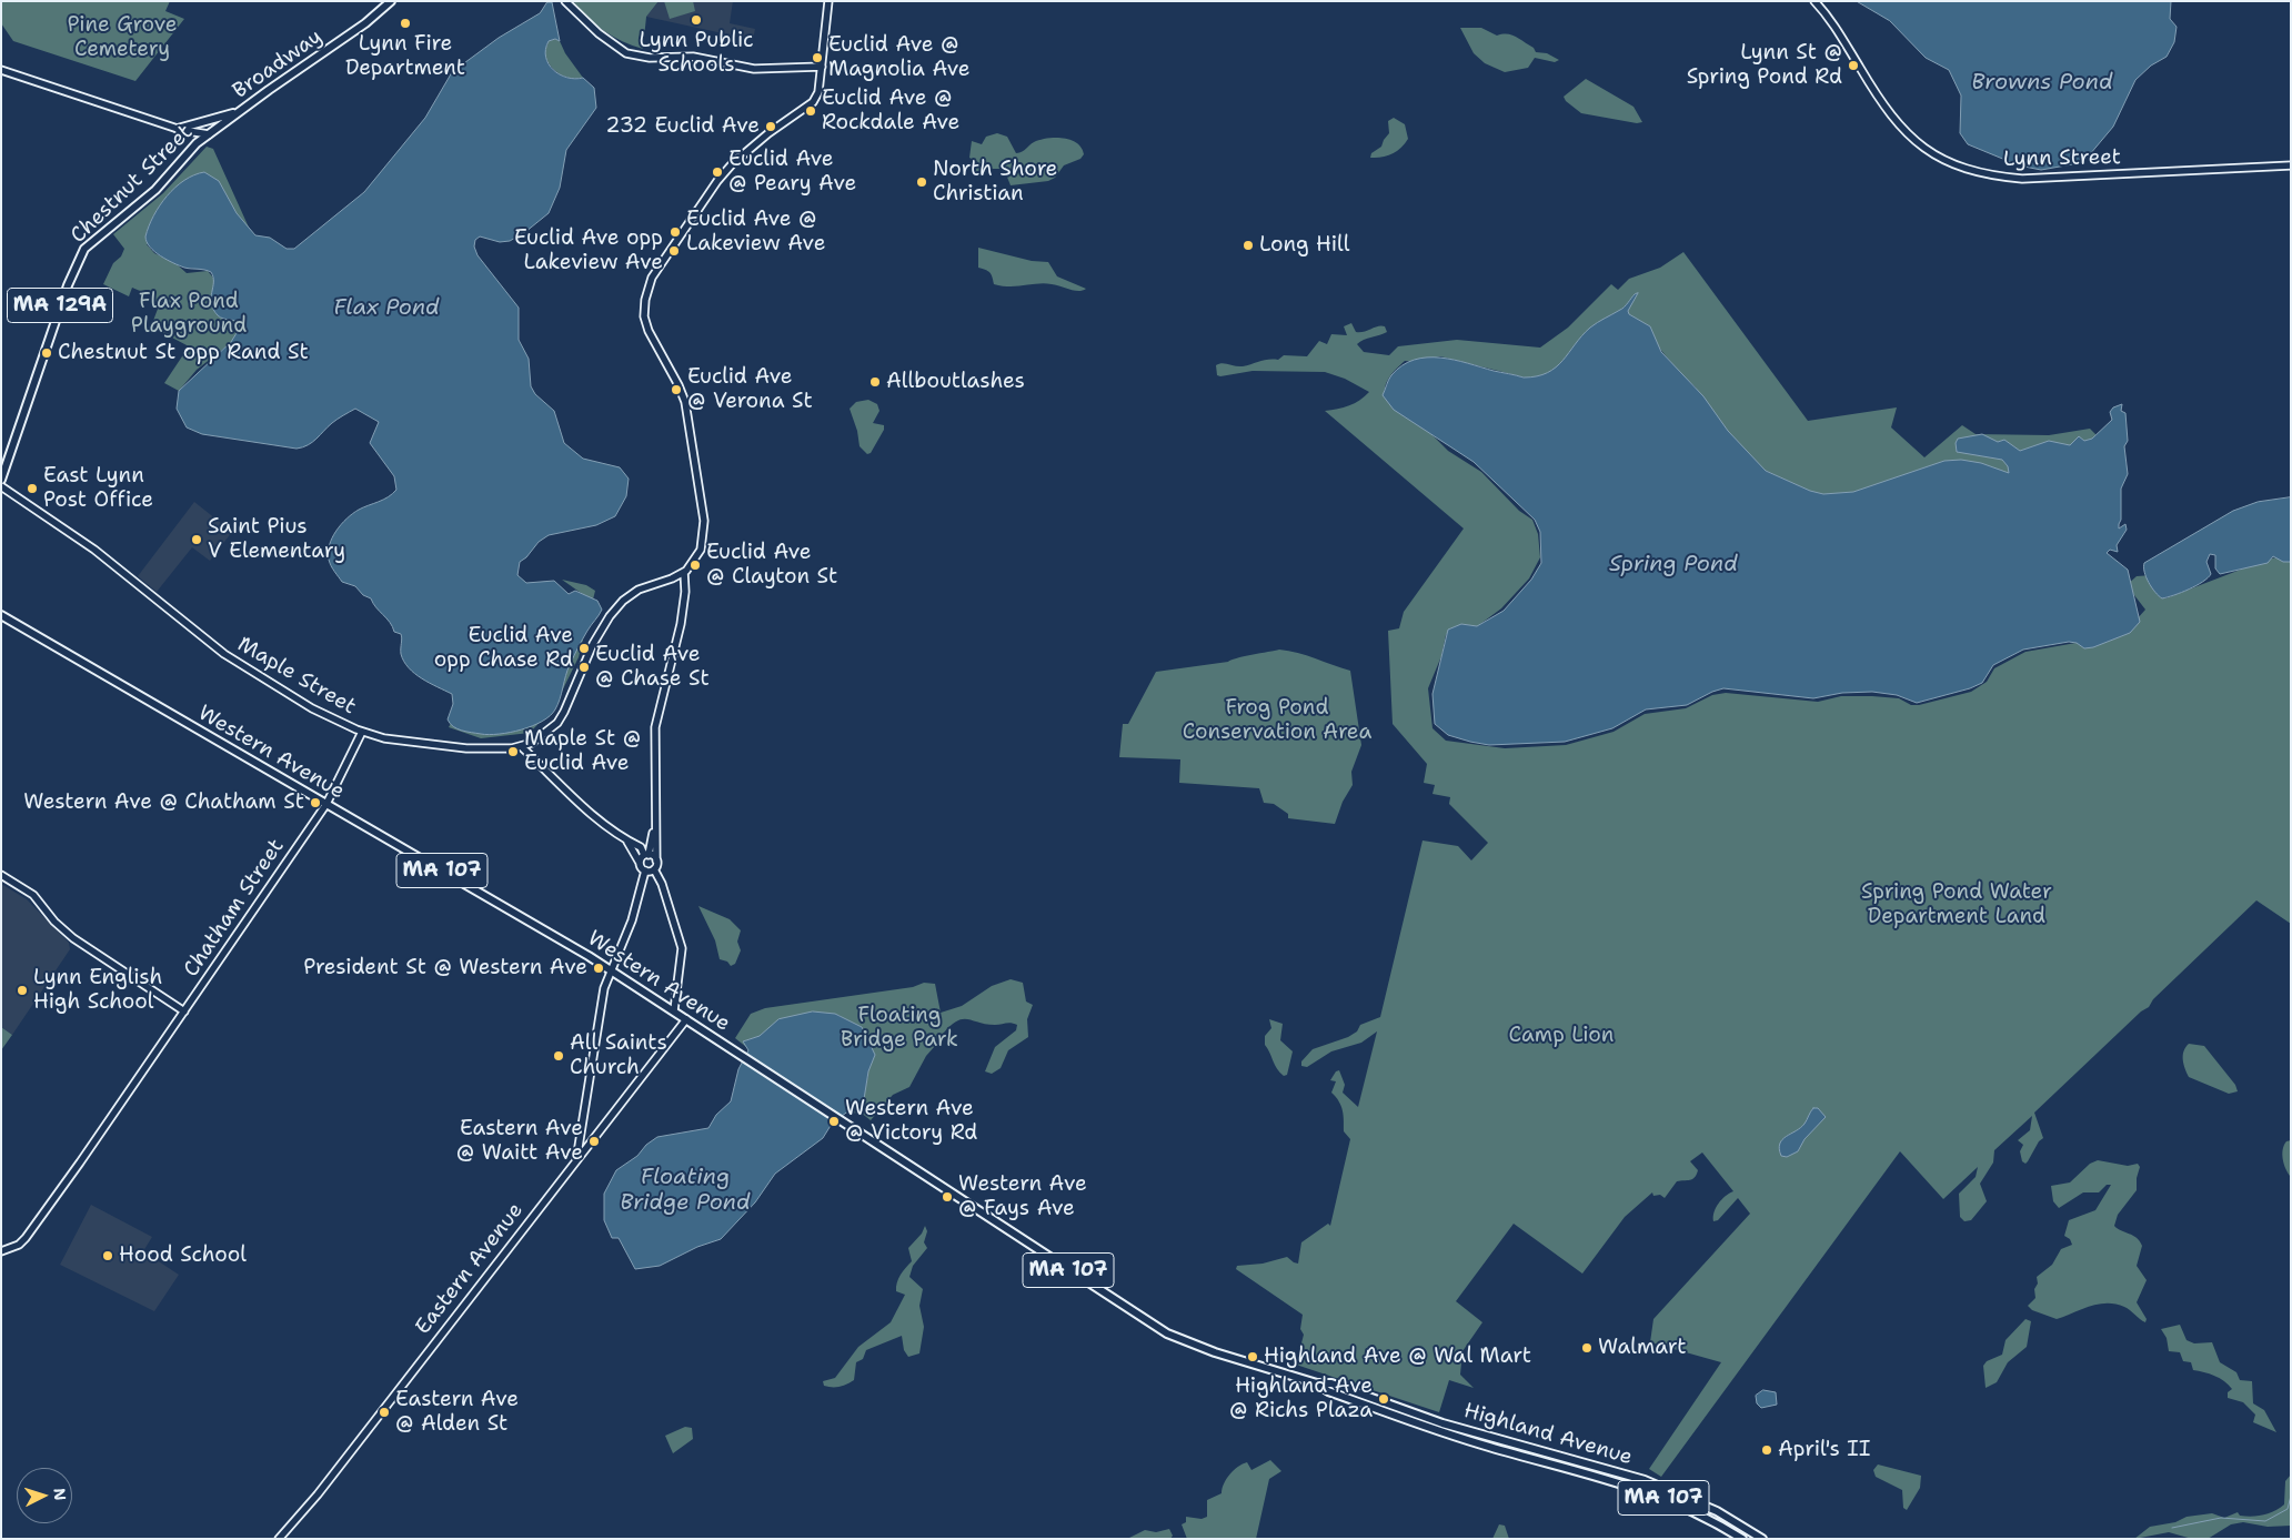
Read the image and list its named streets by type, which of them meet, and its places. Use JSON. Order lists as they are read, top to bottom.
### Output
{
  "streets": {
    "main road": [
      "Broadway",
      "Chestnut Street",
      "MA 129A",
      "Western Avenue",
      "MA 107",
      "Highland Avenue"
    ],
    "street": [
      "Lynn Street",
      "Maple Street",
      "Chatham Street",
      "Eastern Avenue"
    ]
  },
  "crossings": [
    ["Broadway", "Chestnut Street"],
    ["Maple Street", "Chatham Street"],
    ["Western Avenue", "Chatham Street"],
    ["Western Avenue", "Eastern Avenue"],
    ["Western Avenue", "Highland Avenue"]
  ],
  "water": [
    "Browns Pond",
    "Flax Pond",
    "Spring Pond",
    "Floating Bridge Pond"
  ],
  "parks": [
    "Pine Grove Cemetery",
    "Flax Pond Playground",
    "Frog Pond Conservation Area",
    "Spring Pond Water Department Land",
    "Floating Bridge Park",
    "Camp Lion"
  ],
  "places": [
    "Lynn Public Schools",
    "Lynn Fire Department",
    "Euclid Ave @ Magnolia Ave",
    "Lynn St @ Spring Pond Rd",
    "Euclid Ave @ Rockdale Ave",
    "232 Euclid Ave",
    "Euclid Ave @ Peary Ave",
    "North Shore Christian",
    "Euclid Ave @ Lakeview Ave",
    "Long Hill",
    "Euclid Ave opp Lakeview Ave",
    "Chestnut St opp Rand St",
    "Allboutlashes",
    "Euclid Ave @ Verona St",
    "East Lynn Post Office",
    "Saint Pius V Elementary",
    "Euclid Ave @ Clayton St",
    "Euclid Ave opp Chase Rd",
    "Euclid Ave @ Chase St",
    "Maple St @ Euclid Ave",
    "Western Ave @ Chatham St",
    "President St @ Western Ave",
    "Lynn English High School",
    "All Saints Church",
    "Western Ave @ Victory Rd",
    "Eastern Ave @ Waitt Ave",
    "Western Ave @ Fays Ave",
    "Hood School",
    "Walmart",
    "Highland Ave @ Wal Mart",
    "Highland Ave @ Richs Plaza",
    "Eastern Ave @ Alden St",
    "April's II"
  ],
  "north": "right"
}
